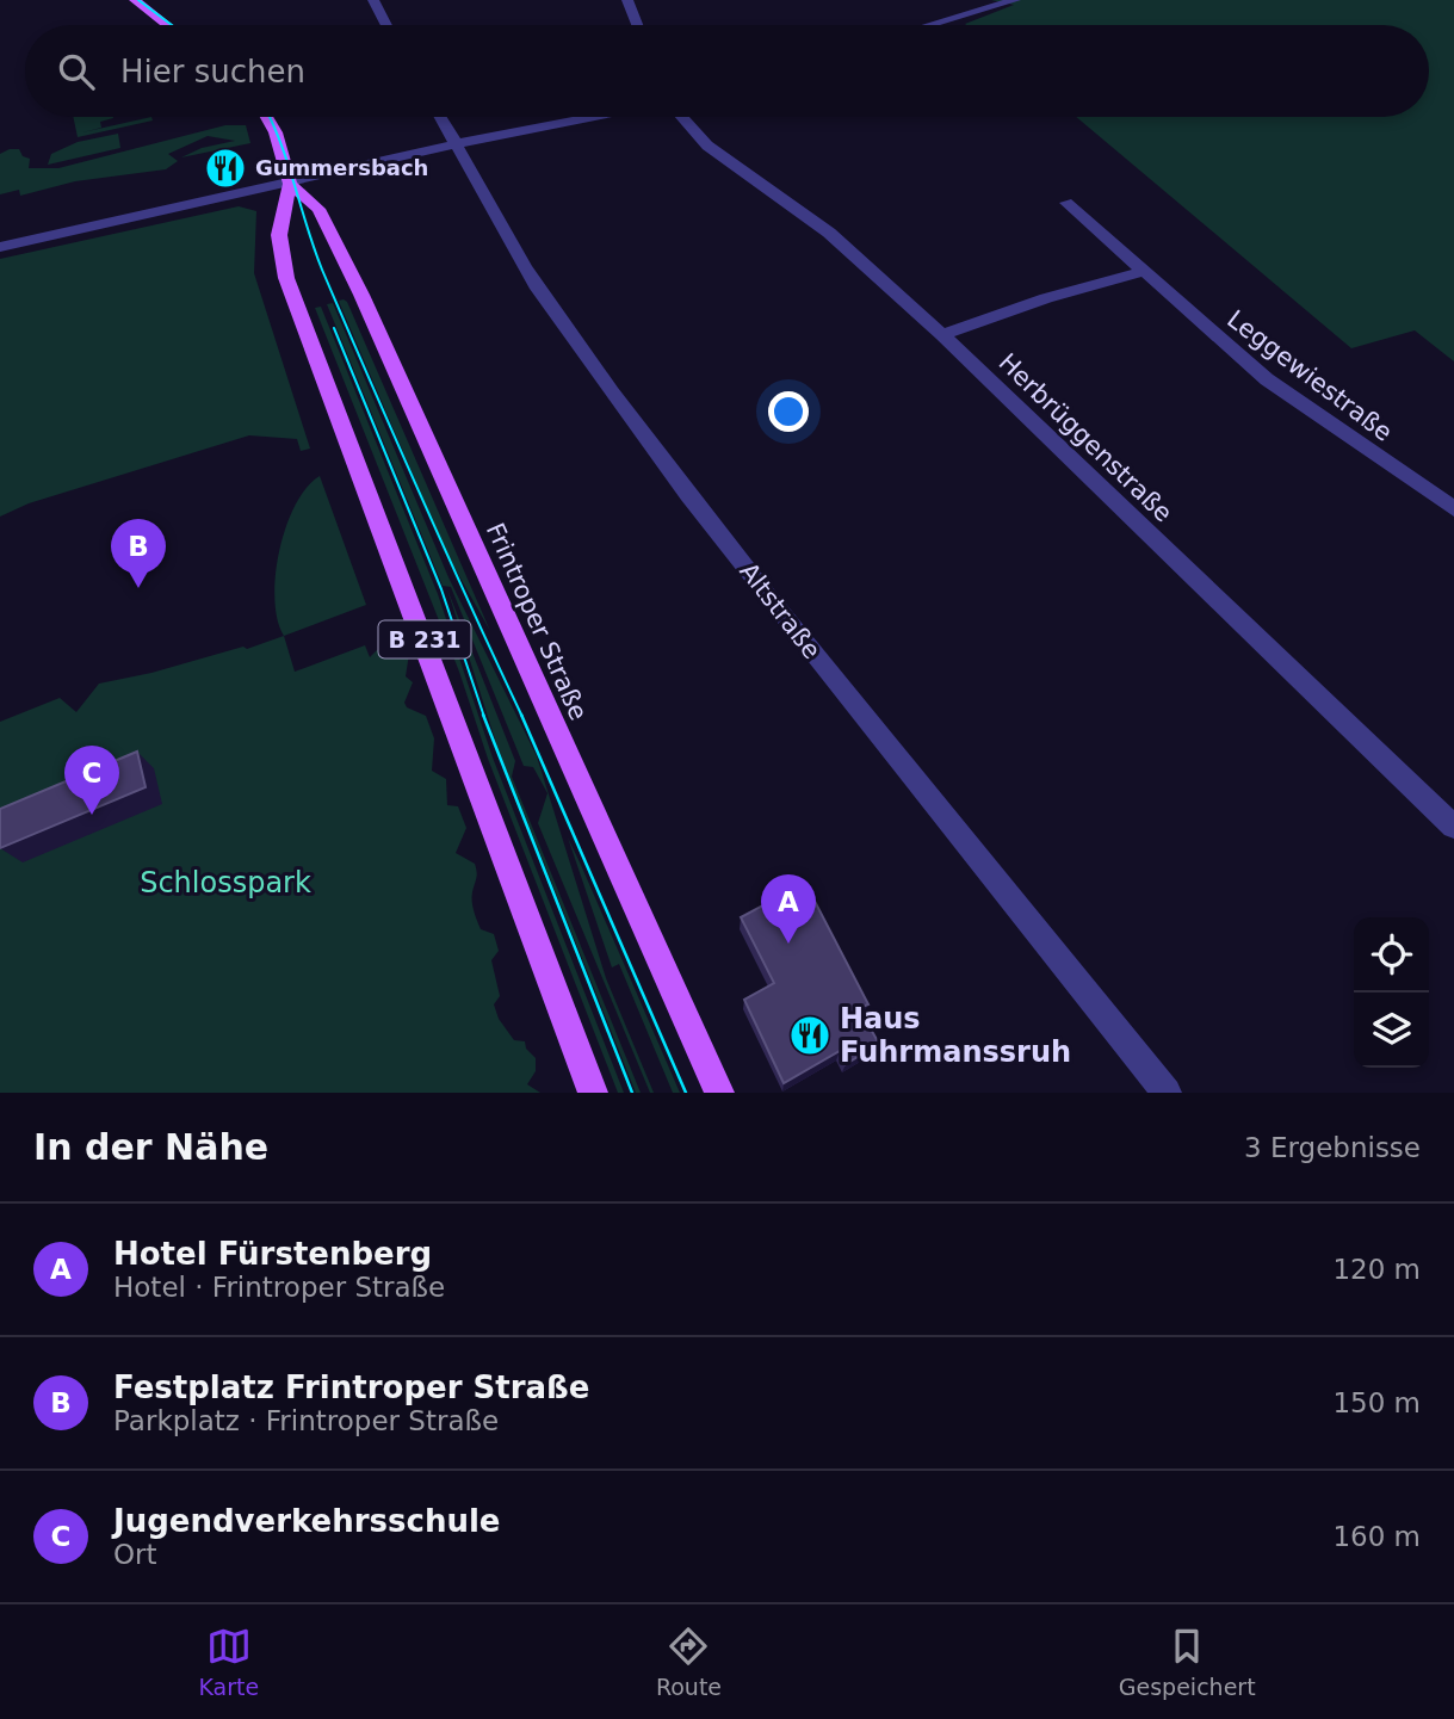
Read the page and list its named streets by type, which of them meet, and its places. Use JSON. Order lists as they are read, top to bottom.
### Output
{
  "streets": {
    "main road": ["Frintroper Straße", "B 231"],
    "street": ["Leggewiestraße", "Herbrüggenstraße", "Altstraße"]
  },
  "crossings": [
    ["Frintroper Straße", "B 231"]
  ],
  "parks": ["Schlosspark"],
  "places": {
    "restaurant": ["Gummersbach", "Haus Fuhrmanssruh"]
  },
  "page": {
    "search": "Hier suchen",
    "pins": ["B", "C", "A"],
    "heading": ["In der Nähe", "3 Ergebnisse"],
    "list": [
      {
        "mark": "A",
        "name": "Hotel Fürstenberg",
        "note": "Hotel · Frintroper Straße",
        "value": "120 m"
      },
      {
        "mark": "B",
        "name": "Festplatz Frintroper Straße",
        "note": "Parkplatz · Frintroper Straße",
        "value": "150 m"
      },
      {
        "mark": "C",
        "name": "Jugendverkehrsschule",
        "note": "Ort",
        "value": "160 m"
      }
    ],
    "nav": ["Karte", "Route", "Gespeichert"]
  }
}
